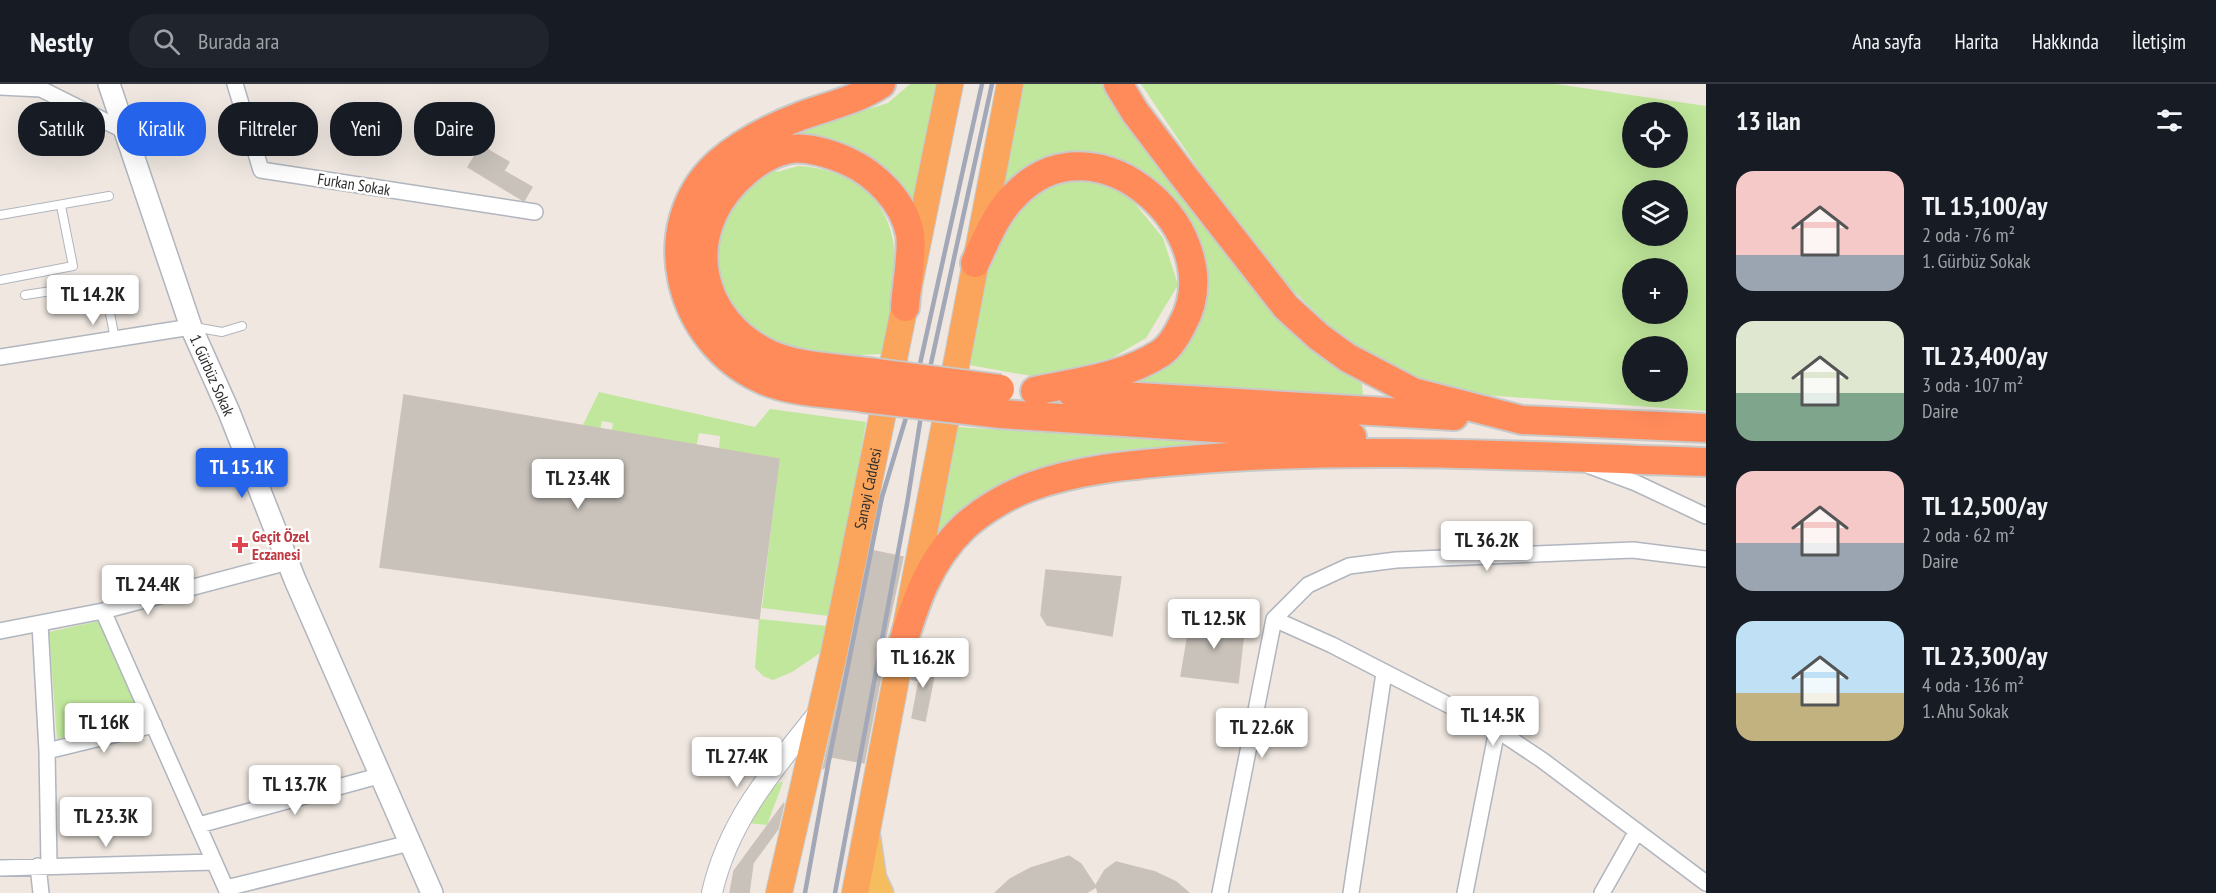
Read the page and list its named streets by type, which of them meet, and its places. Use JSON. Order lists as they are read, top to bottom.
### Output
{
  "streets": {
    "highway": ["Sanayi Caddesi"],
    "main road": ["1. Gürbüz Sokak"],
    "street": ["Furkan Sokak"]
  },
  "places": {
    "health": ["Geçit Özel Eczanesi"]
  },
  "page": {
    "header": "Nestly",
    "search": "Burada ara",
    "nav": [
      "Ana sayfa",
      "Harita",
      "Hakkında",
      "İletişim"
    ],
    "heading": "13 ilan",
    "map_buttons": ["+", "−"],
    "chip": [
      "Satılık",
      "Kiralık",
      "Filtreler",
      "Yeni",
      "Daire"
    ],
    "list": [
      {
        "name": "TL 15,100/ay",
        "note": "2 oda · 76 m² · 1. Gürbüz Sokak"
      },
      {
        "name": "TL 23,400/ay",
        "note": "3 oda · 107 m² · Daire"
      },
      {
        "name": "TL 12,500/ay",
        "note": "2 oda · 62 m² · Daire"
      },
      {
        "name": "TL 23,300/ay",
        "note": "4 oda · 136 m² · 1. Ahu Sokak"
      }
    ],
    "price": [
      "TL 14.2K",
      "TL 15.1K",
      "TL 23.4K",
      "TL 36.2K",
      "TL 24.4K",
      "TL 12.5K",
      "TL 16.2K",
      "TL 14.5K",
      "TL 16K",
      "TL 22.6K",
      "TL 27.4K",
      "TL 13.7K",
      "TL 23.3K"
    ]
  }
}
